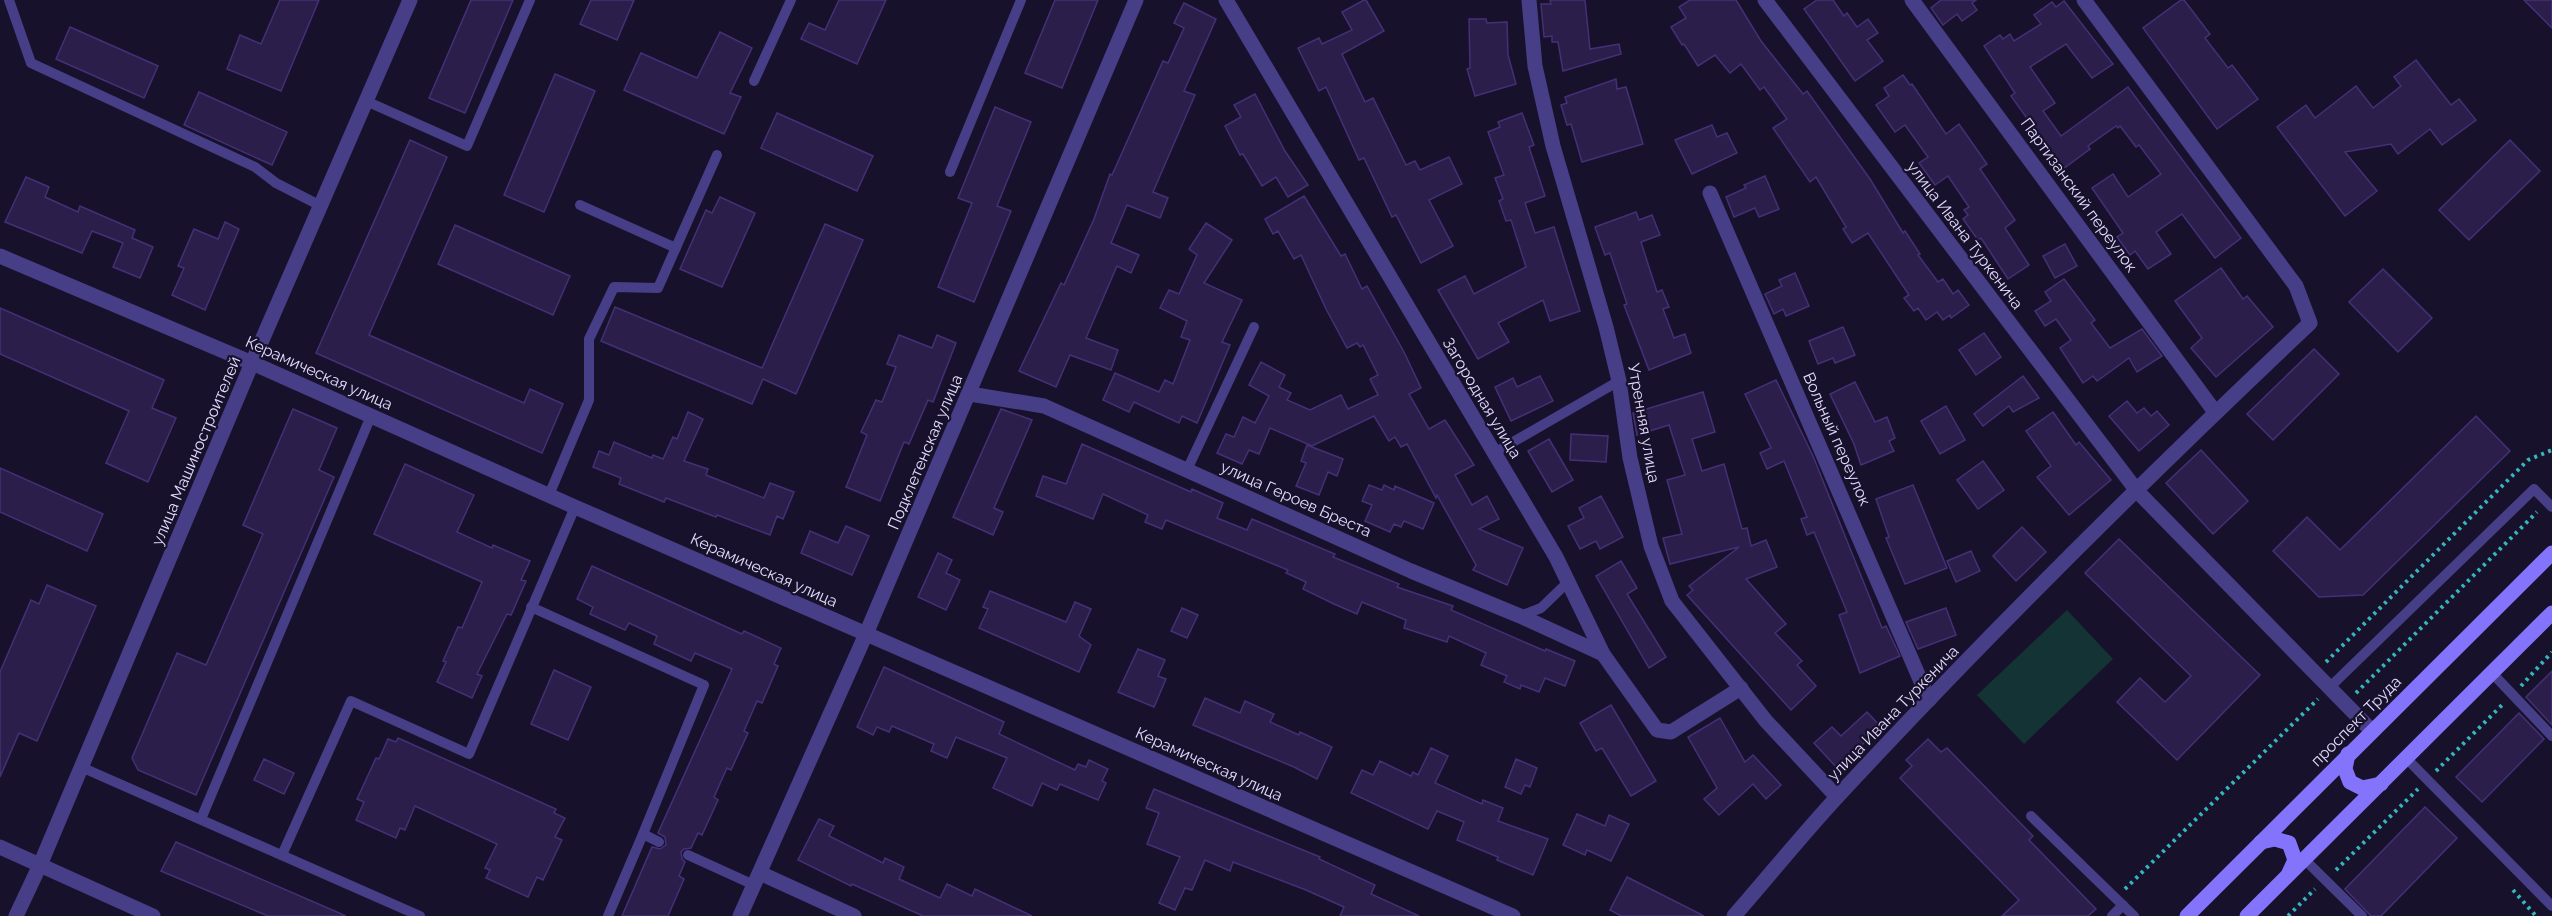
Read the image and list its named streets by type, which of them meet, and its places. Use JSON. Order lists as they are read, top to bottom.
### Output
{
  "streets": {
    "main road": ["проспект Труда"],
    "street": [
      "Партизанский переулок",
      "улица Ивана Туркенича",
      "Керамическая улица",
      "Загородная улица",
      "Утренняя улица",
      "Вольный переулок",
      "улица Машиностроителей",
      "Подклетенская улица",
      "улица Героев Бреста"
    ]
  },
  "crossings": [
    ["Партизанский переулок", "улица Ивана Туркенича"],
    ["улица Ивана Туркенича", "Утренняя улица"],
    ["улица Ивана Туркенича", "Вольный переулок"],
    ["улица Ивана Туркенича", "проспект Труда"],
    ["Керамическая улица", "улица Машиностроителей"],
    ["Керамическая улица", "Подклетенская улица"],
    ["Загородная улица", "Утренняя улица"],
    ["Загородная улица", "улица Героев Бреста"],
    ["Подклетенская улица", "улица Героев Бреста"]
  ]
}
